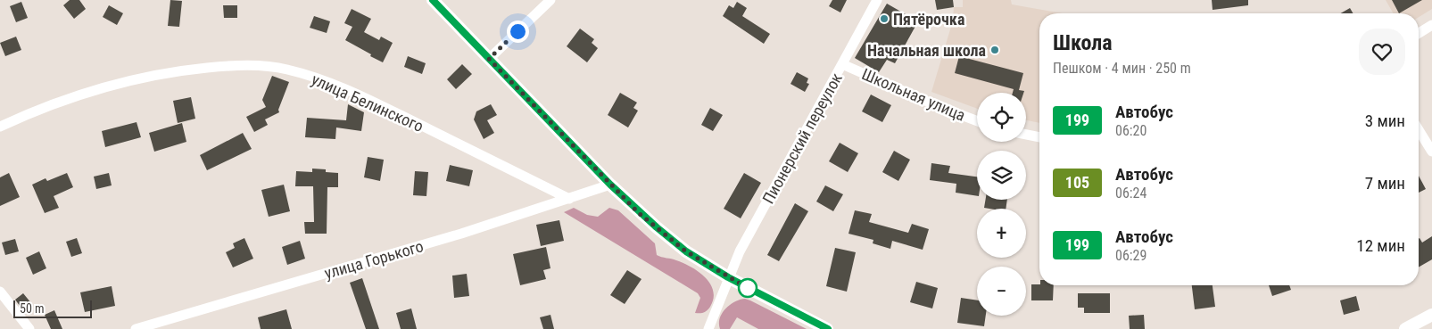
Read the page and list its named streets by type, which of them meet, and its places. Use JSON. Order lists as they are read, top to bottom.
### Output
{
  "streets": {
    "street": [
      "Школьная улица",
      "улица Белинского",
      "Пионерский переулок",
      "улица Горького"
    ]
  },
  "crossings": [
    ["Школьная улица", "Пионерский переулок"],
    ["улица Белинского", "улица Горького"]
  ],
  "places": ["Пятёрочка", "Начальная школа"],
  "lines": ["bus line 199"],
  "scale_bar": "50 m",
  "page": {
    "heading": ["Школа", "Пешком · 4 мин · 250 m"],
    "list": [
      {
        "mark": "199",
        "name": "Автобус",
        "note": "06:20",
        "value": "3 мин"
      },
      {
        "mark": "105",
        "name": "Автобус",
        "note": "06:24",
        "value": "7 мин"
      },
      {
        "mark": "199",
        "name": "Автобус",
        "note": "06:29",
        "value": "12 мин"
      }
    ],
    "map_buttons": ["+", "−"],
    "scale": "50 m"
  }
}
